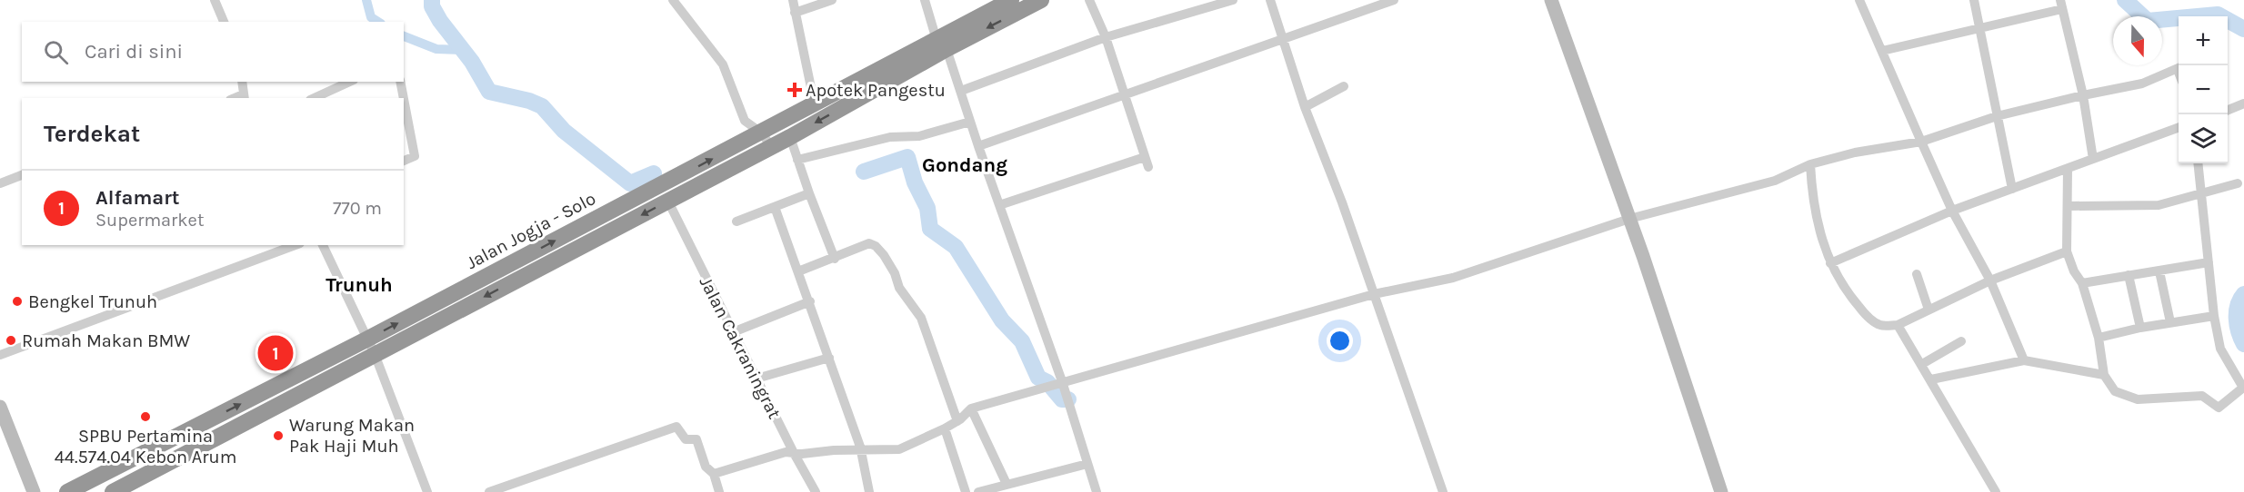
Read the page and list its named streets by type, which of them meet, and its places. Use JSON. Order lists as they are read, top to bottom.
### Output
{
  "streets": {
    "highway": ["Jalan Jogja - Solo"],
    "street": ["Jalan Cakraningrat"]
  },
  "crossings": [
    ["Jalan Jogja - Solo", "Jalan Cakraningrat"]
  ],
  "districts": ["Gondang", "Trunuh"],
  "places": {
    "health": ["Apotek Pangestu"],
    "other": [
      "Bengkel Trunuh",
      "Rumah Makan BMW",
      "SPBU Pertamina 44.574.04 Kebon Arum",
      "Warung Makan Pak Haji Muh"
    ]
  },
  "north": "bottom",
  "page": {
    "map_buttons": ["+", "−"],
    "search": "Cari di sini",
    "heading": "Terdekat",
    "list": [
      {
        "mark": "1",
        "name": "Alfamart",
        "note": "Supermarket",
        "value": "770 m"
      }
    ],
    "pins": "1"
  }
}
